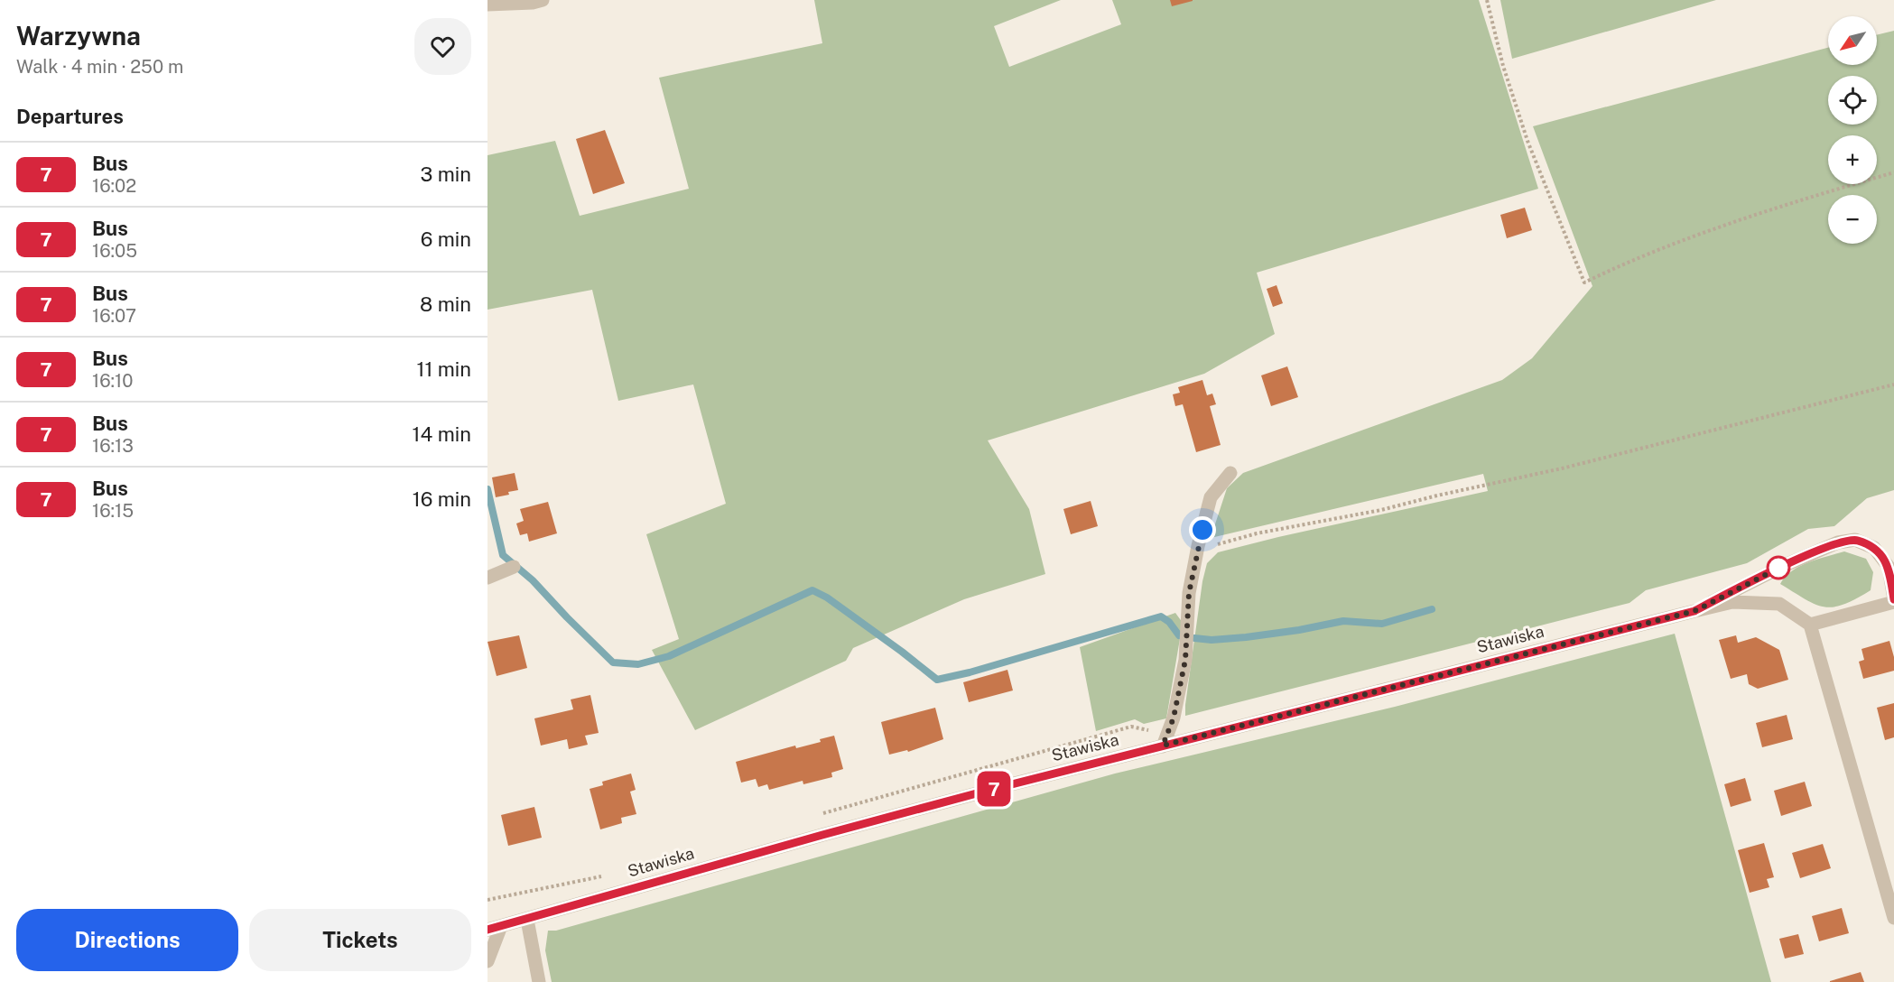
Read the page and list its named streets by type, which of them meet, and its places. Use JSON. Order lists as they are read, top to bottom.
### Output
{
  "streets": {
    "street": ["Stawiska"]
  },
  "lines": ["bus line 7"],
  "north": "bottom left",
  "page": {
    "heading": [
      ["Warzywna", "Walk · 4 min · 250 m"],
      "Departures"
    ],
    "on_map": "7",
    "map_buttons": ["+", "−"],
    "list": [
      {
        "mark": "7",
        "name": "Bus",
        "note": "16:02",
        "value": "3 min"
      },
      {
        "mark": "7",
        "name": "Bus",
        "note": "16:05",
        "value": "6 min"
      },
      {
        "mark": "7",
        "name": "Bus",
        "note": "16:07",
        "value": "8 min"
      },
      {
        "mark": "7",
        "name": "Bus",
        "note": "16:10",
        "value": "11 min"
      },
      {
        "mark": "7",
        "name": "Bus",
        "note": "16:13",
        "value": "14 min"
      },
      {
        "mark": "7",
        "name": "Bus",
        "note": "16:15",
        "value": "16 min"
      }
    ],
    "buttons": ["Directions", "Tickets"]
  }
}
